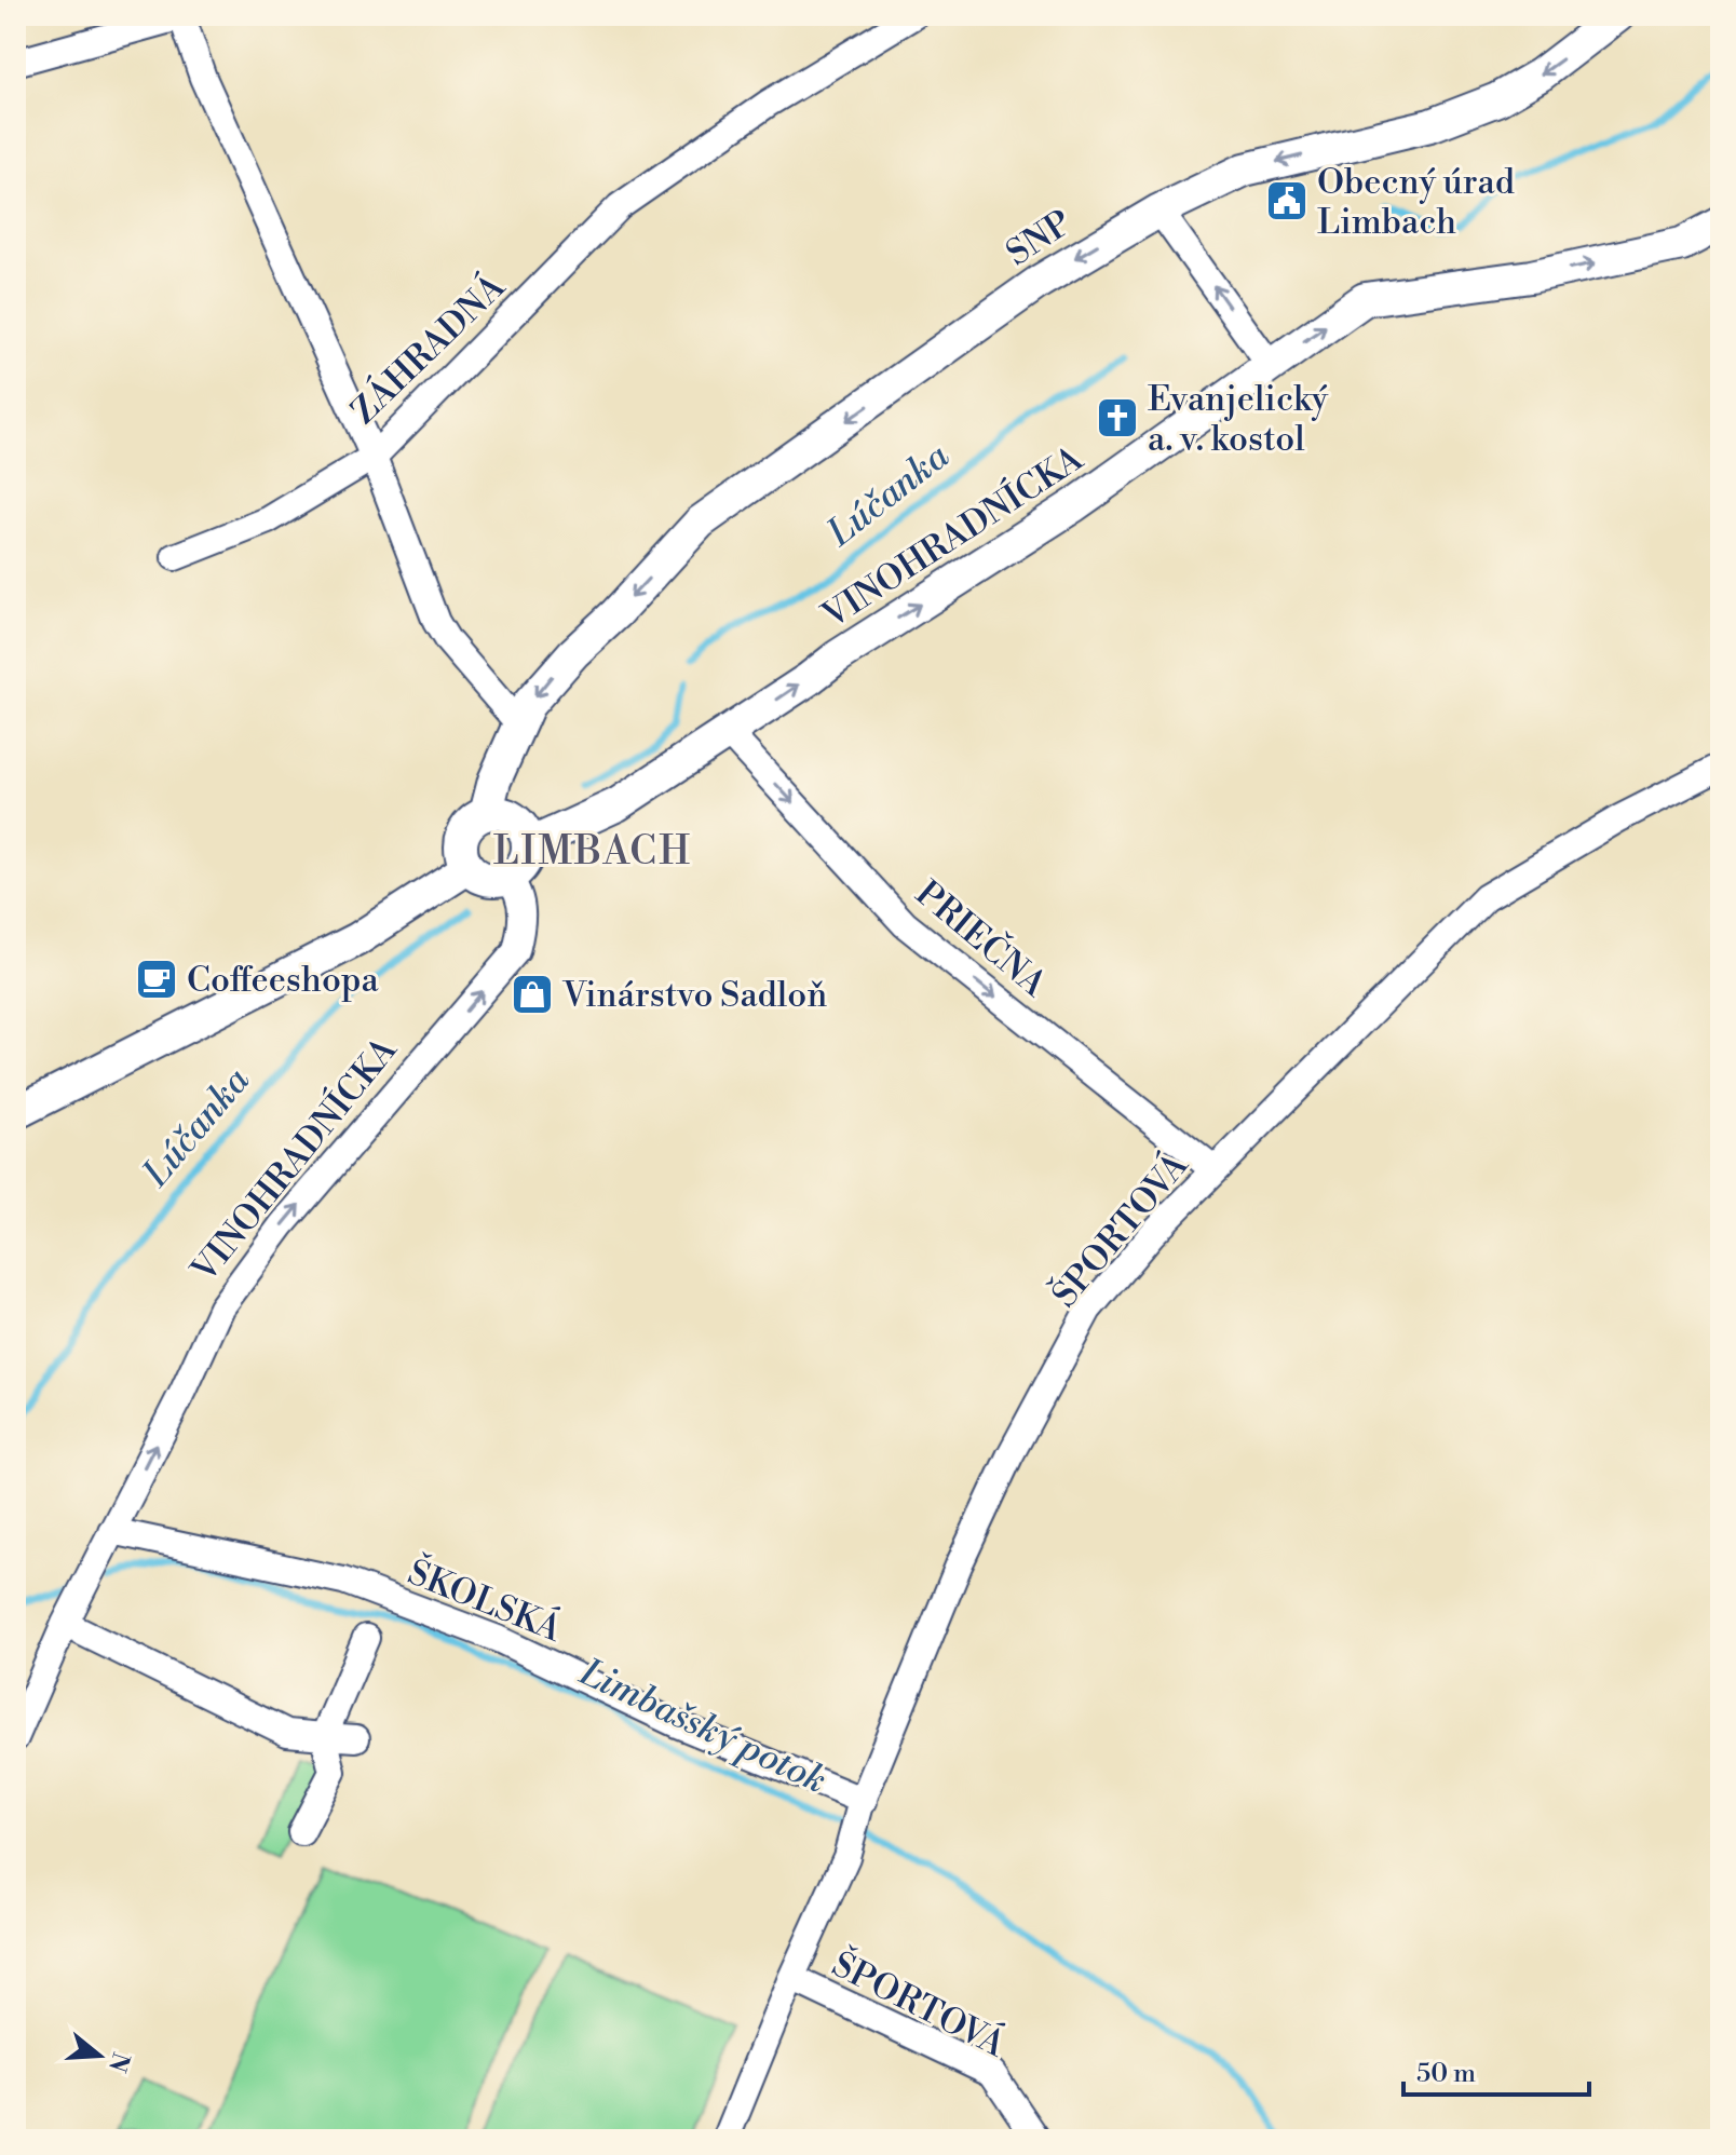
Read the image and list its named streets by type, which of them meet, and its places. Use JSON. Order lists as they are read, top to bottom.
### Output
{
  "streets": {
    "street": [
      "SNP",
      "ZÁHRADNÁ",
      "VINOHRADNÍCKA",
      "PRIEČNA",
      "ŠPORTOVÁ",
      "ŠKOLSKÁ"
    ]
  },
  "crossings": [
    ["SNP", "VINOHRADNÍCKA"],
    ["VINOHRADNÍCKA", "PRIEČNA"],
    ["VINOHRADNÍCKA", "ŠKOLSKÁ"],
    ["PRIEČNA", "ŠPORTOVÁ"],
    ["ŠPORTOVÁ", "ŠKOLSKÁ"]
  ],
  "one_way": ["SNP", "VINOHRADNÍCKA", "PRIEČNA"],
  "districts": ["LIMBACH"],
  "water": ["Lúčanka", "Limbašský potok"],
  "places": {
    "public building": ["Obecný úrad Limbach"],
    "church": ["Evanjelický a. v. kostol"],
    "cafe": ["Coffeeshopa"],
    "shop": ["Vinárstvo Sadloň"]
  },
  "scale_bar": "50 m",
  "north": "right"
}
